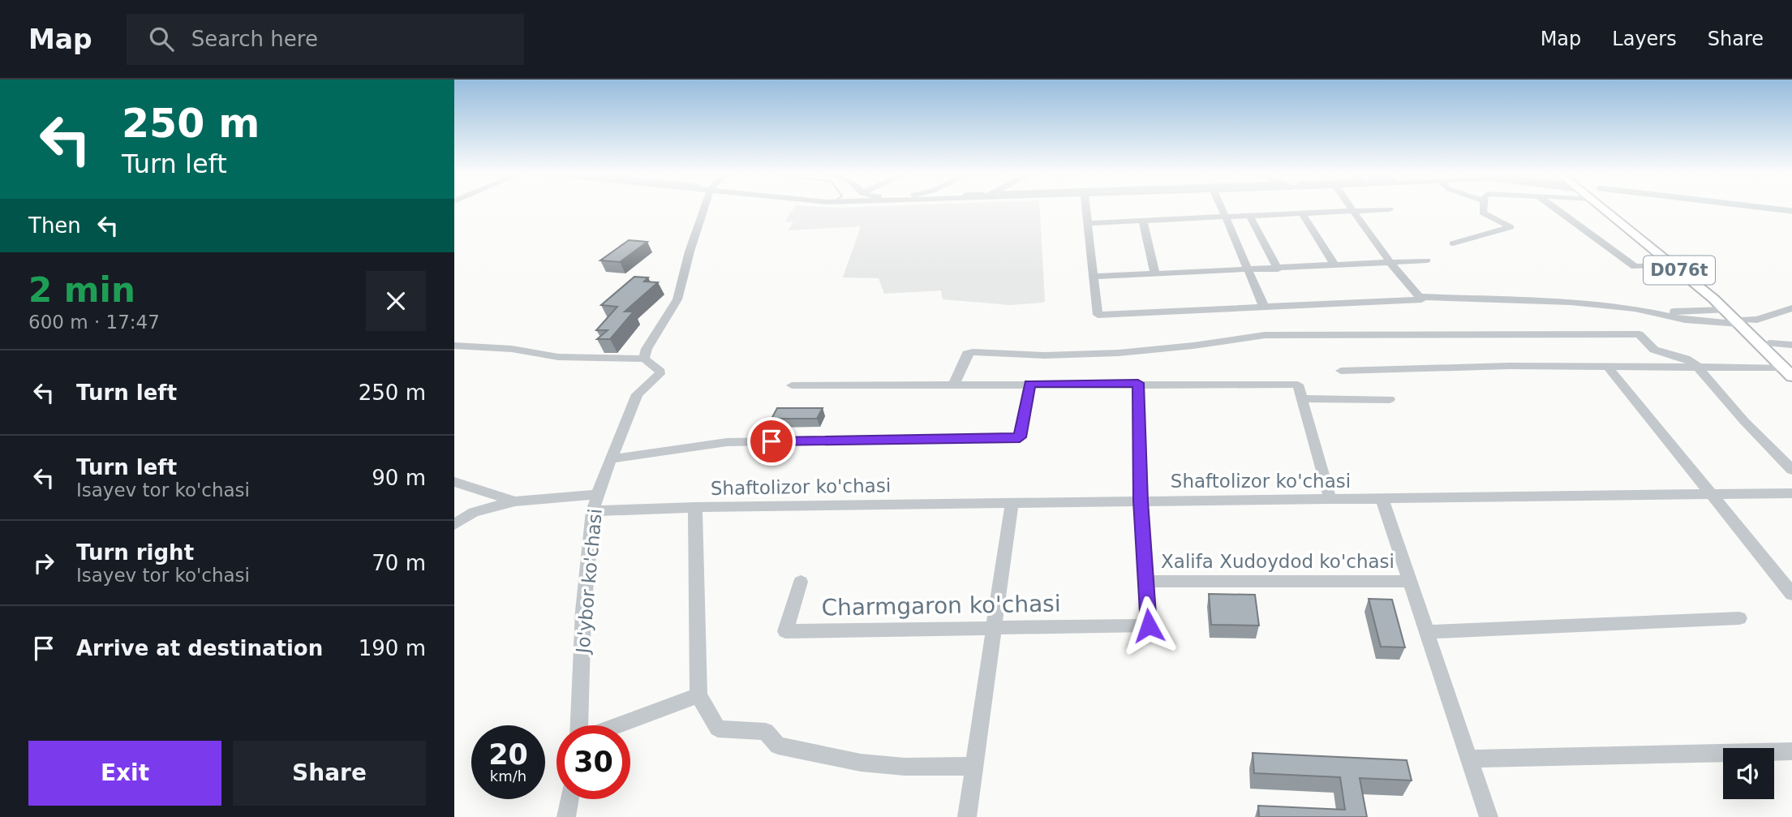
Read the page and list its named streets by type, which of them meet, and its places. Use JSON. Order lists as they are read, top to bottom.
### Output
{
  "streets": {
    "main road": ["D076t"],
    "street": [
      "Shaftolizor ko'chasi",
      "Xalifa Xudoydod ko'chasi",
      "Jo'ybor ko'chasi",
      "Charmgaron ko'chasi"
    ]
  },
  "crossings": [
    ["Shaftolizor ko'chasi", "Jo'ybor ko'chasi"],
    ["Xalifa Xudoydod ko'chasi", "Charmgaron ko'chasi"]
  ],
  "page": {
    "header": "Map",
    "search": "Search here",
    "nav": ["Map", "Layers", "Share"],
    "turn": ["250 m", "Turn left"],
    "then": "Then",
    "heading": ["2 min", "600 m · 17:47"],
    "list": [
      {
        "name": "Turn left",
        "value": "250 m"
      },
      {
        "name": "Turn left",
        "note": "Isayev tor ko'chasi",
        "value": "90 m"
      },
      {
        "name": "Turn right",
        "note": "Isayev tor ko'chasi",
        "value": "70 m"
      },
      {
        "name": "Arrive at destination",
        "value": "190 m"
      }
    ],
    "speed": "20 km/h",
    "limit": "30",
    "buttons": ["Exit", "Share"]
  }
}
